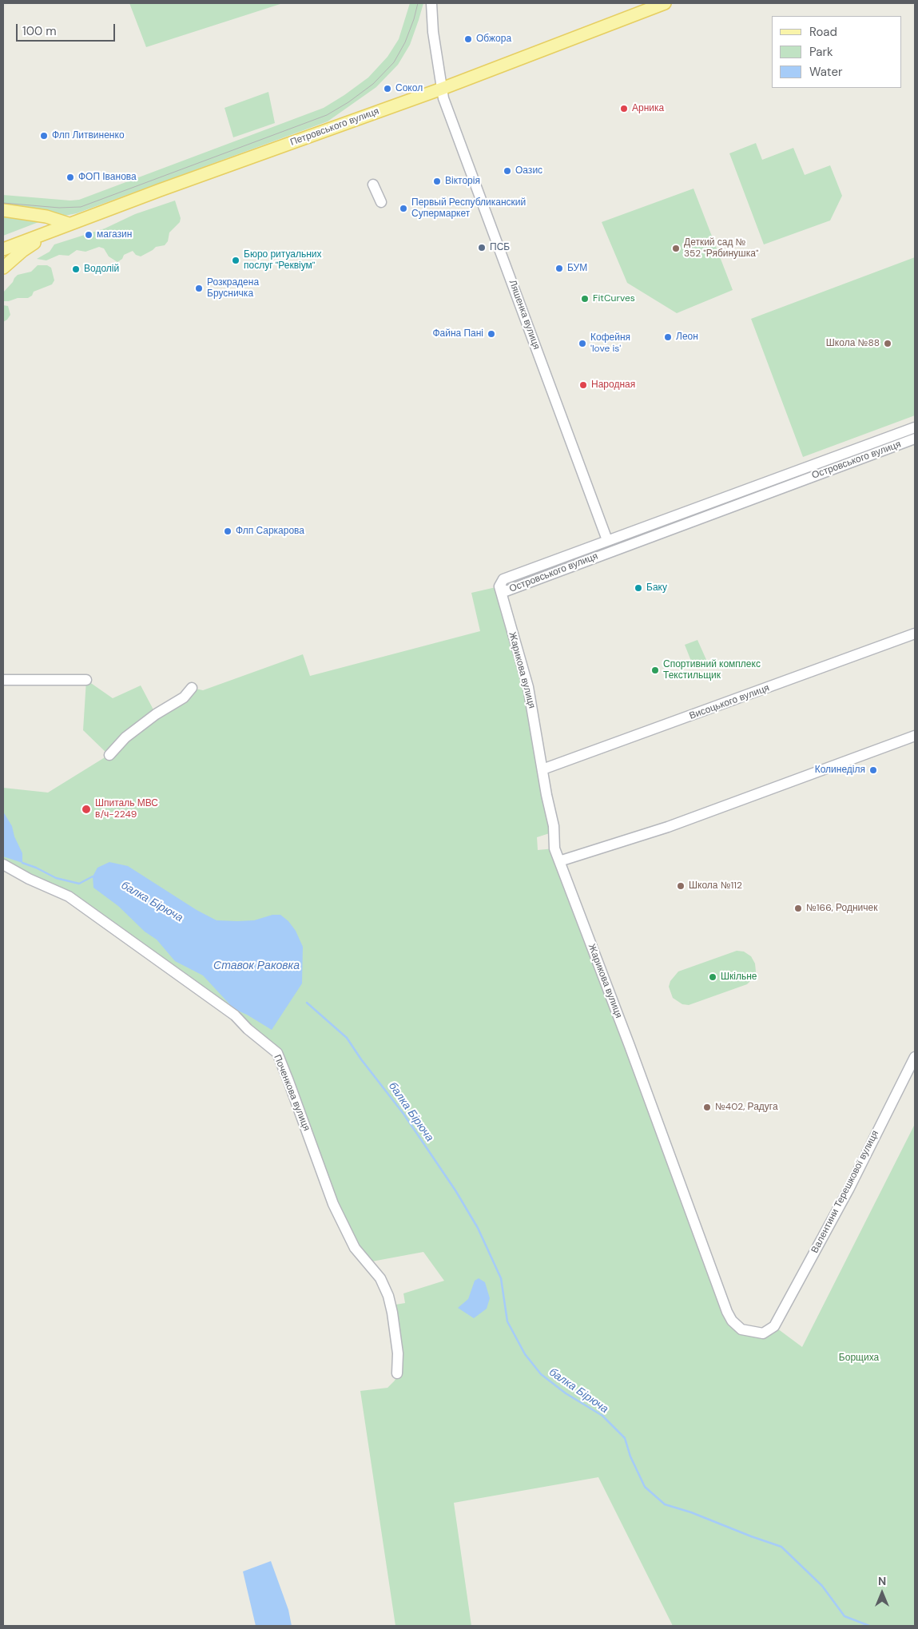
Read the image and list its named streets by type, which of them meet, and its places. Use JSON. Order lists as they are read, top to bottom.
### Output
{
  "streets": {
    "main road": ["Петровського вулиця"],
    "street": [
      "Ляшенка вулиця",
      "Островського вулиця",
      "Жарикова вулиця",
      "Висоцького вулиця",
      "Поченкова вулиця",
      "Валентини Терешкової вулиця"
    ]
  },
  "crossings": [
    ["Петровського вулиця", "Ляшенка вулиця"],
    ["Ляшенка вулиця", "Островського вулиця"],
    ["Островського вулиця", "Жарикова вулиця"],
    ["Жарикова вулиця", "Висоцького вулиця"],
    ["Жарикова вулиця", "Валентини Терешкової вулиця"]
  ],
  "water": ["балка Бірюча", "Ставок Раковка"],
  "parks": ["Борщиха"],
  "places": [
    "Обжора",
    "Сокол",
    "Арника",
    "Флп Литвиненко",
    "Оазис",
    "ФОП Іванова",
    "Вікторія",
    "Первый Республиканский Супермаркет",
    "магазин",
    "ПСБ",
    "Деткий сад № 352 \"Рябинушка\"",
    "Бюро ритуальних послуг \"Реквіум\"",
    "БУМ",
    "Водолій",
    "Розкрадена Брусничка",
    "FitCurves",
    "Файна Пані",
    "Леон",
    "Кофейня 'love is'",
    "Школа №88",
    "Народная",
    "Флп Саркарова",
    "Баку",
    "Спортивний комплекс Текстильщик",
    "Колинеділя",
    "Шпиталь МВС в/ч-2249",
    "Школа №112",
    "№166, Родничек",
    "Шкільне",
    "№402, Радуга"
  ],
  "legend": ["Road", "Park", "Water"],
  "scale_bar": "100 m",
  "north": "top"
}
